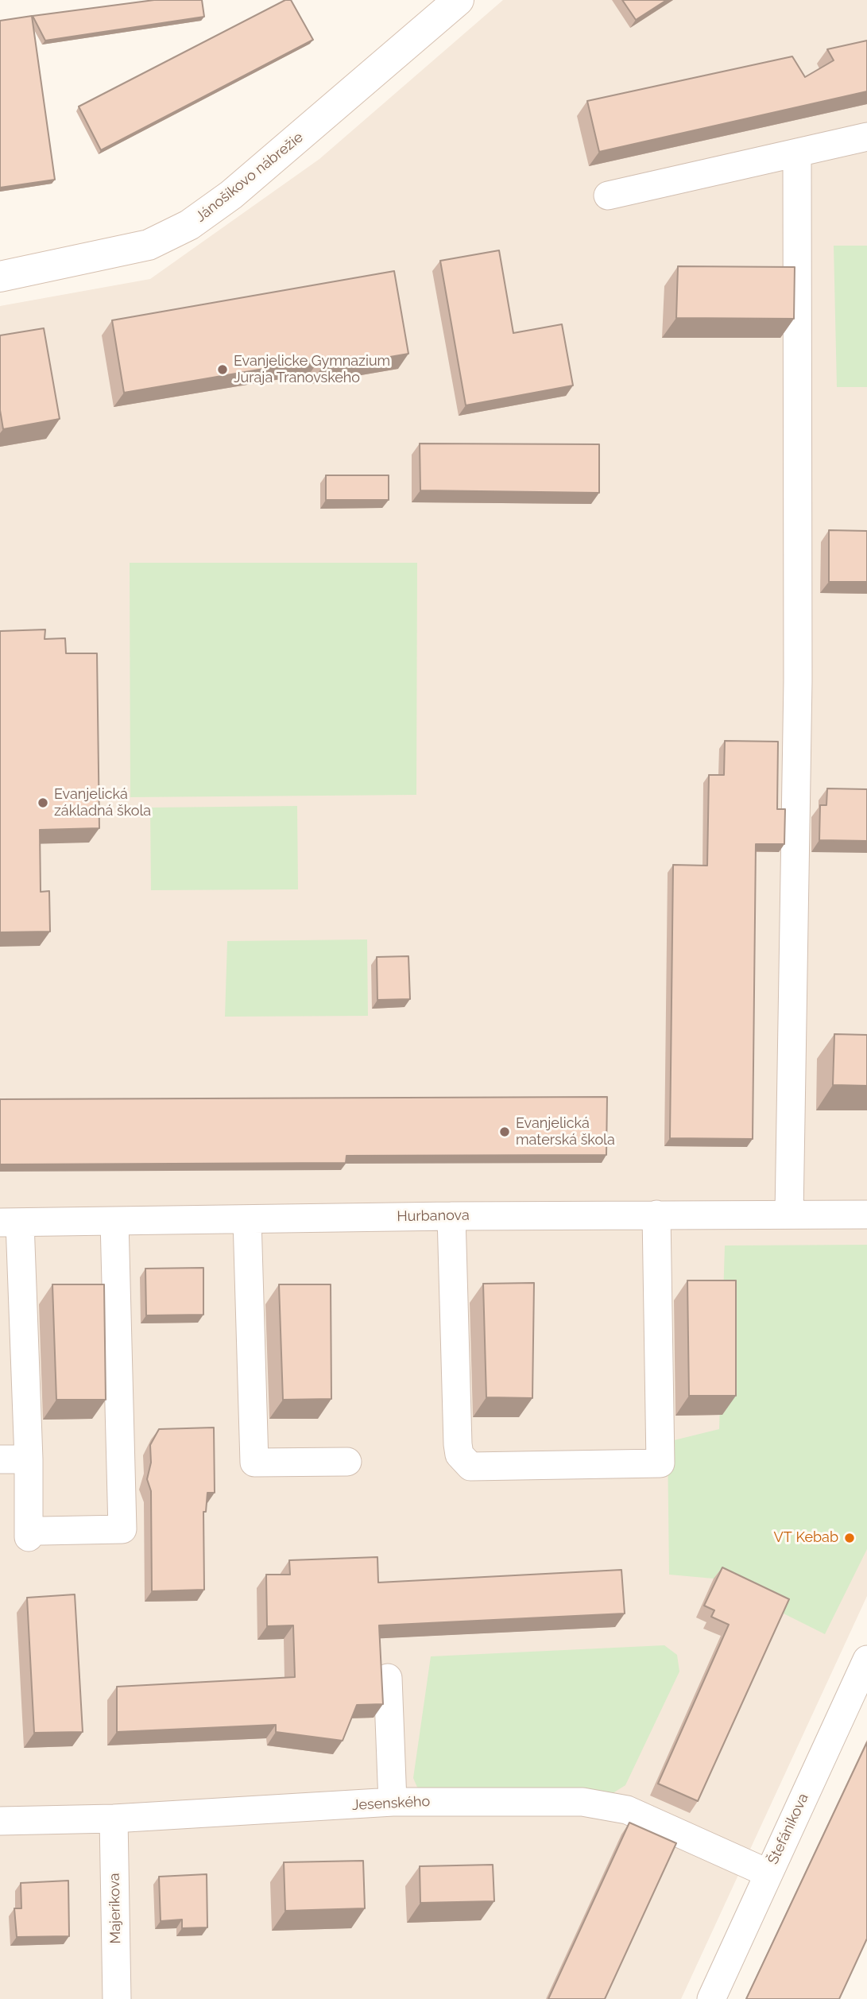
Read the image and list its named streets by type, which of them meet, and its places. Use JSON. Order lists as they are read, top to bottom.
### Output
{
  "streets": {
    "main road": ["Jánošíkovo nábrežie"],
    "street": [
      "Hurbanova",
      "Jesenského",
      "Štefánikova",
      "Majeríkova"
    ]
  },
  "crossings": [
    ["Jesenského", "Štefánikova"],
    ["Jesenského", "Majeríkova"]
  ],
  "places": [
    "Evanjelicke Gymnazium Juraja Tranovskeho",
    "Evanjelická základná škola",
    "Evanjelická materská škola",
    "VT Kebab"
  ]
}
